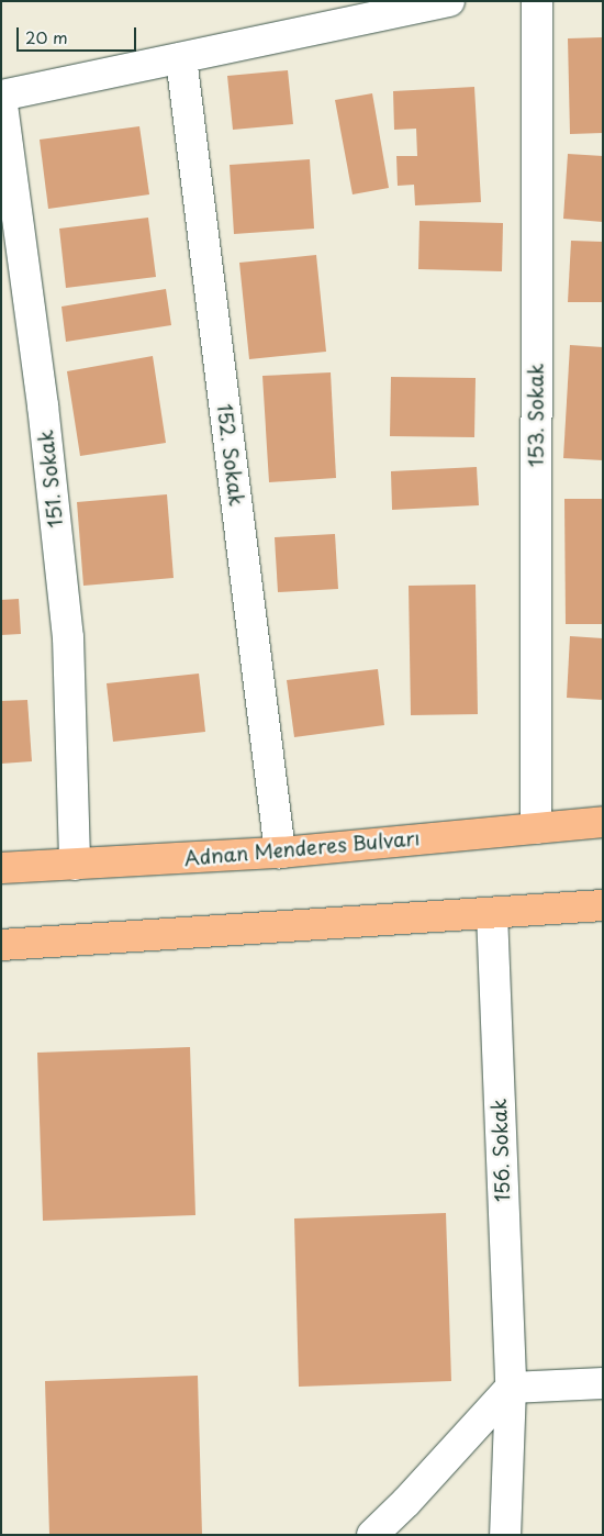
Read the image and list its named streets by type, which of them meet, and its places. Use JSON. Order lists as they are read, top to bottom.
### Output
{
  "streets": {
    "main road": ["Adnan Menderes Bulvarı"],
    "street": [
      "153. Sokak",
      "152. Sokak",
      "151. Sokak",
      "156. Sokak"
    ]
  },
  "crossings": [
    ["153. Sokak", "Adnan Menderes Bulvarı"],
    ["152. Sokak", "Adnan Menderes Bulvarı"],
    ["151. Sokak", "Adnan Menderes Bulvarı"]
  ],
  "scale_bar": "20 m"
}
